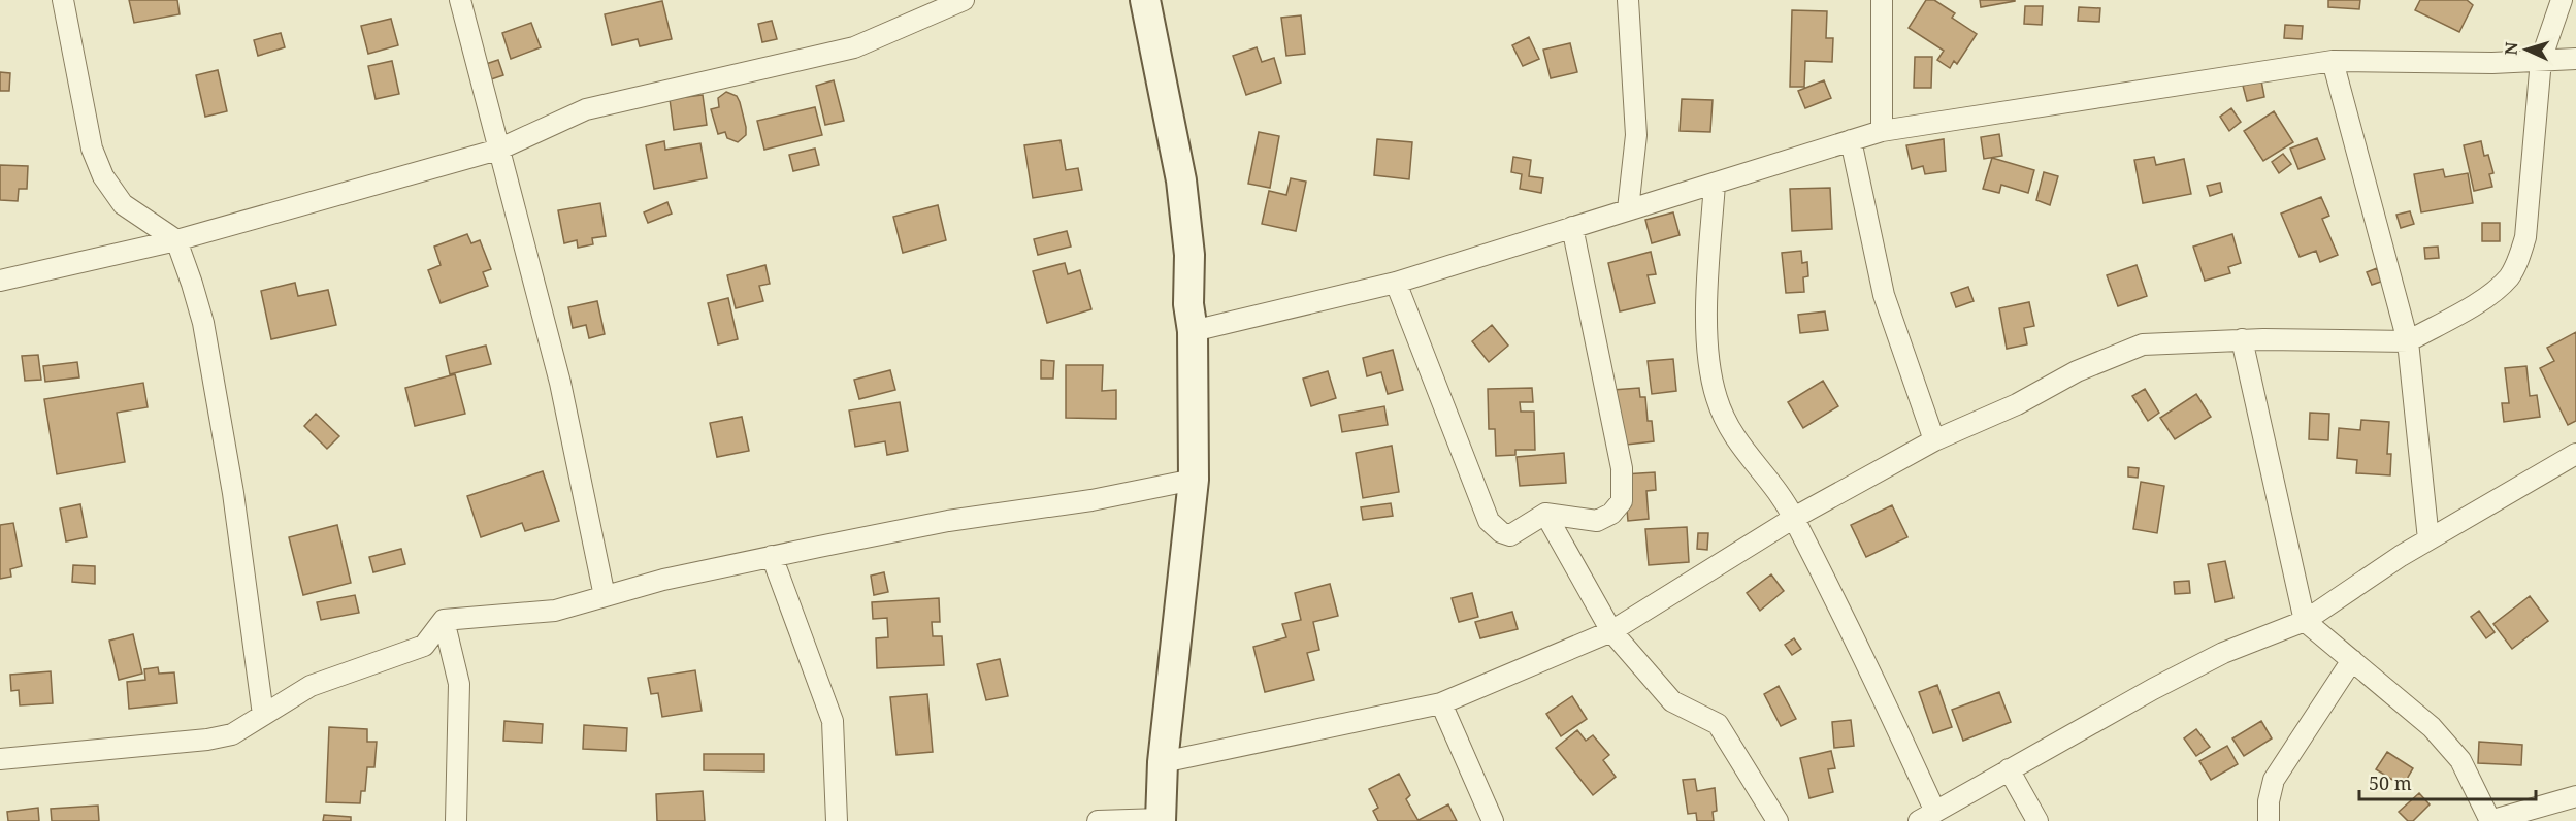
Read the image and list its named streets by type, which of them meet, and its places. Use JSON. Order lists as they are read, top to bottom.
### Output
{
  "scale_bar": "50 m",
  "north": "left"
}
